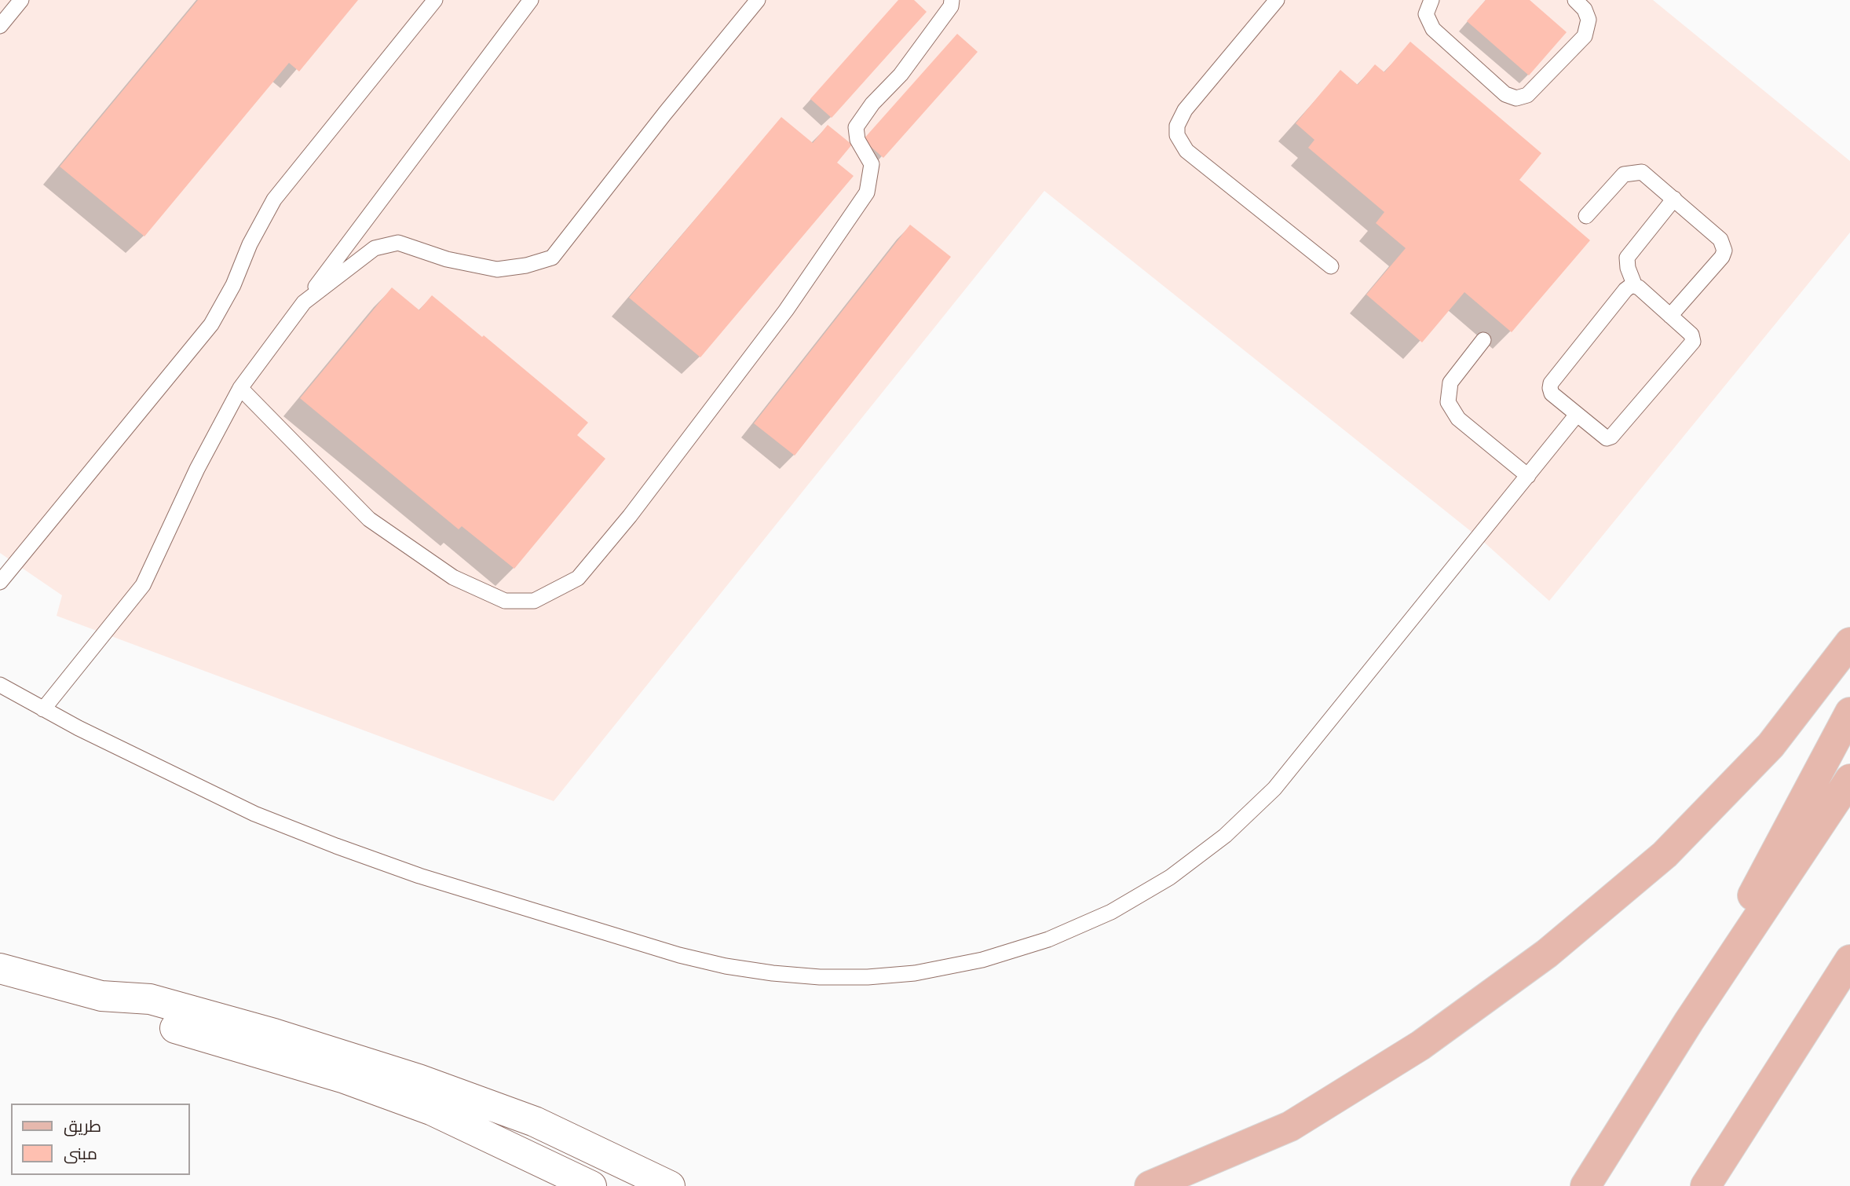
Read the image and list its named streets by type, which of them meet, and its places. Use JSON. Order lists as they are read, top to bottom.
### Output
{
  "legend": ["طريق", "مبنى"]
}
